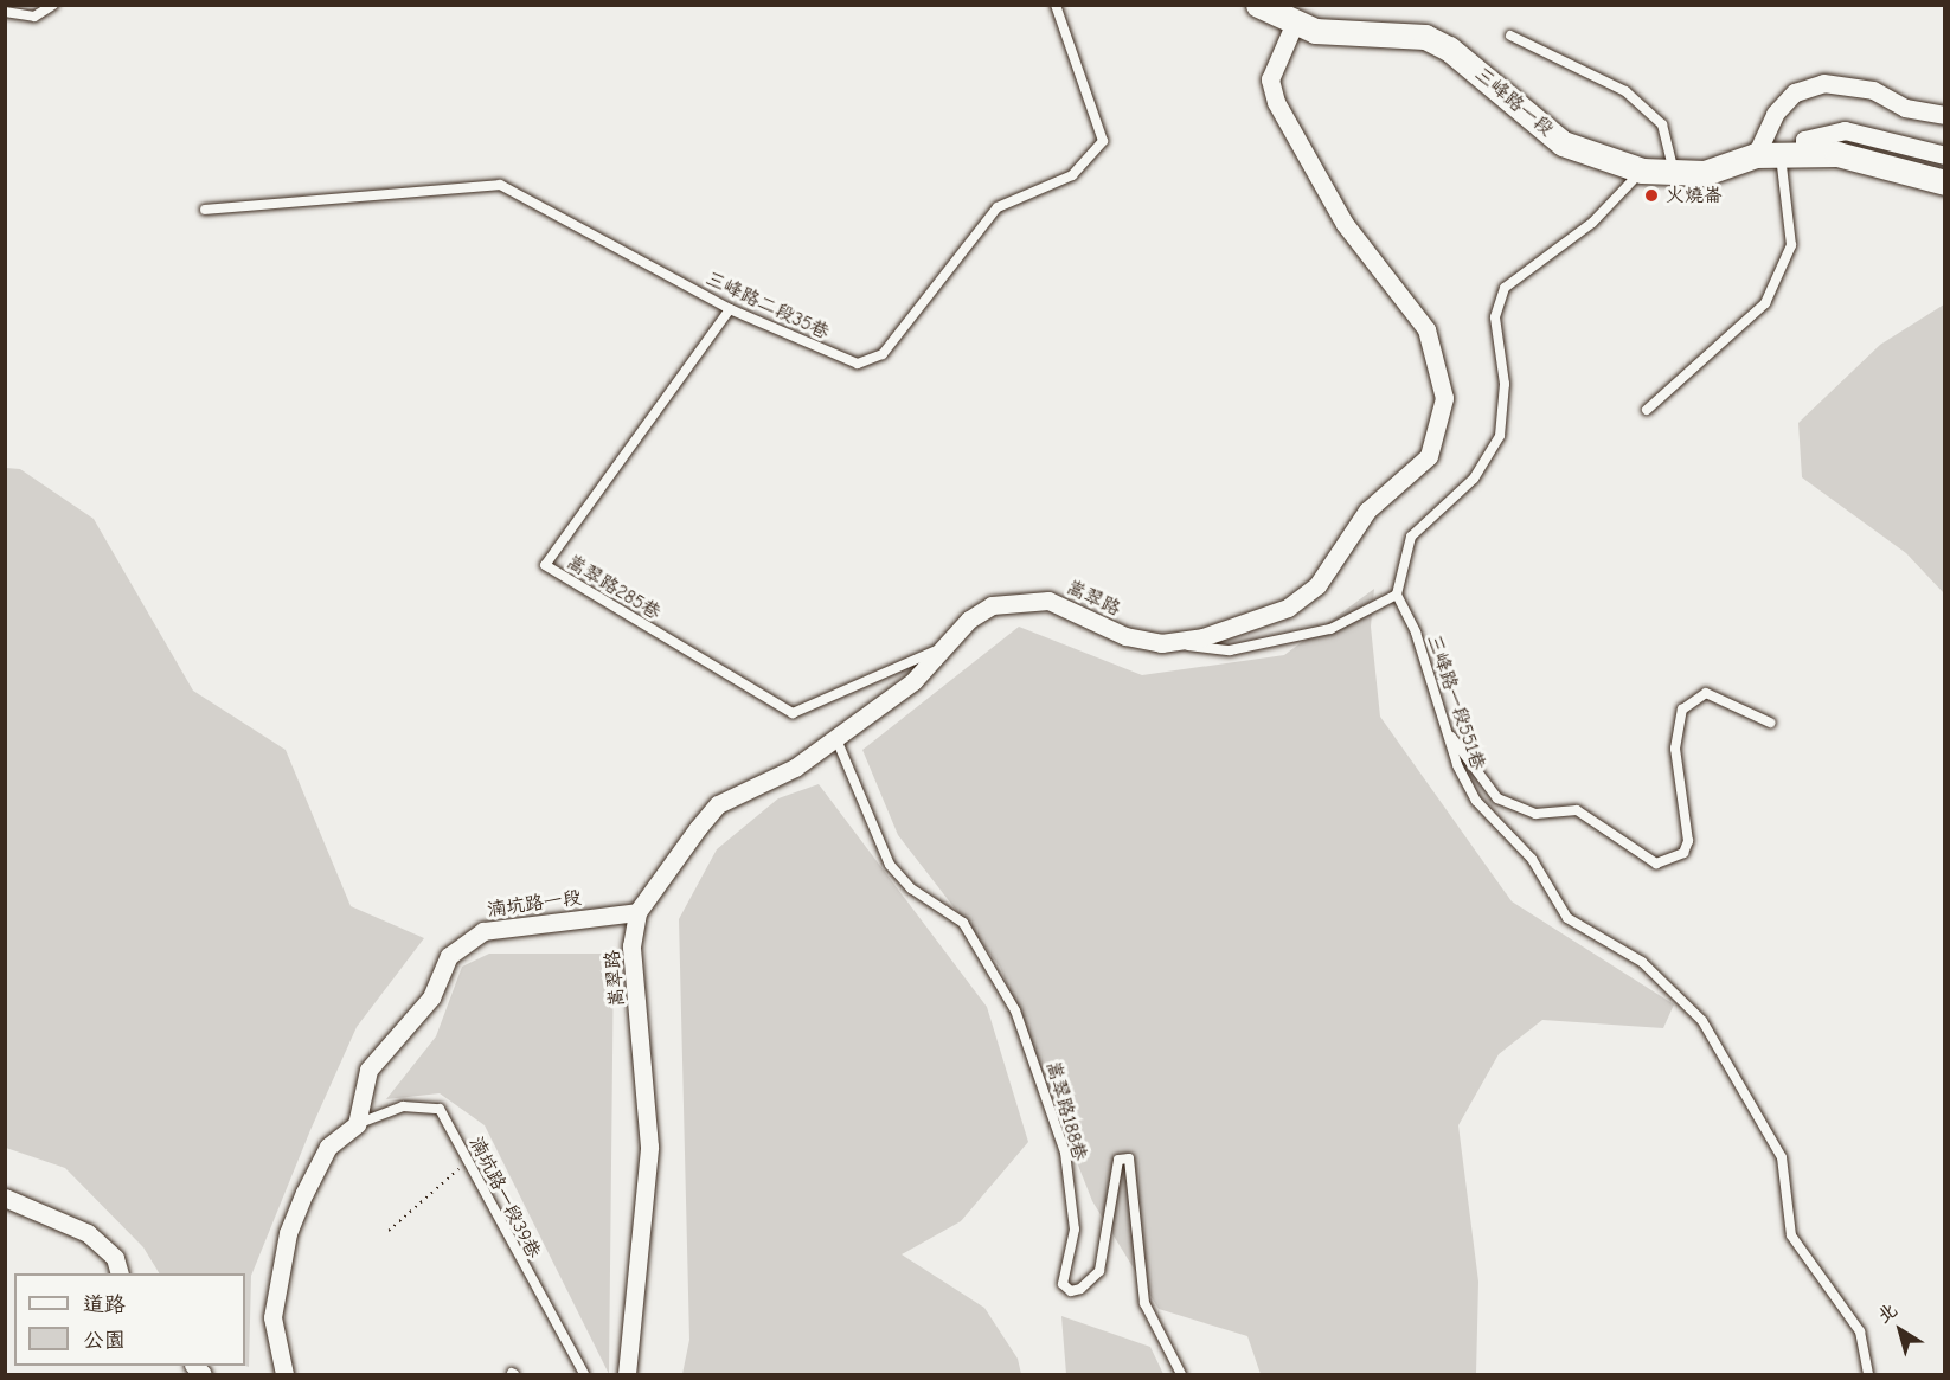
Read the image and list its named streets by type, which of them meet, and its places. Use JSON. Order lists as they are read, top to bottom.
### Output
{
  "streets": {
    "street": ["三峰路一段", "嵩翠路", "湳坑路一段"],
    "lane": [
      "三峰路二段35巷",
      "嵩翠路285巷",
      "三峰路一段551巷",
      "嵩翠路188巷",
      "湳坑路一段39巷"
    ]
  },
  "crossings": [
    ["三峰路一段", "嵩翠路"],
    ["三峰路二段35巷", "嵩翠路285巷"],
    ["嵩翠路285巷", "嵩翠路"],
    ["嵩翠路", "湳坑路一段"],
    ["嵩翠路", "嵩翠路188巷"],
    ["湳坑路一段", "湳坑路一段39巷"]
  ],
  "places": ["火燒崙"],
  "legend": ["道路", "公園"],
  "north": "top left"
}
